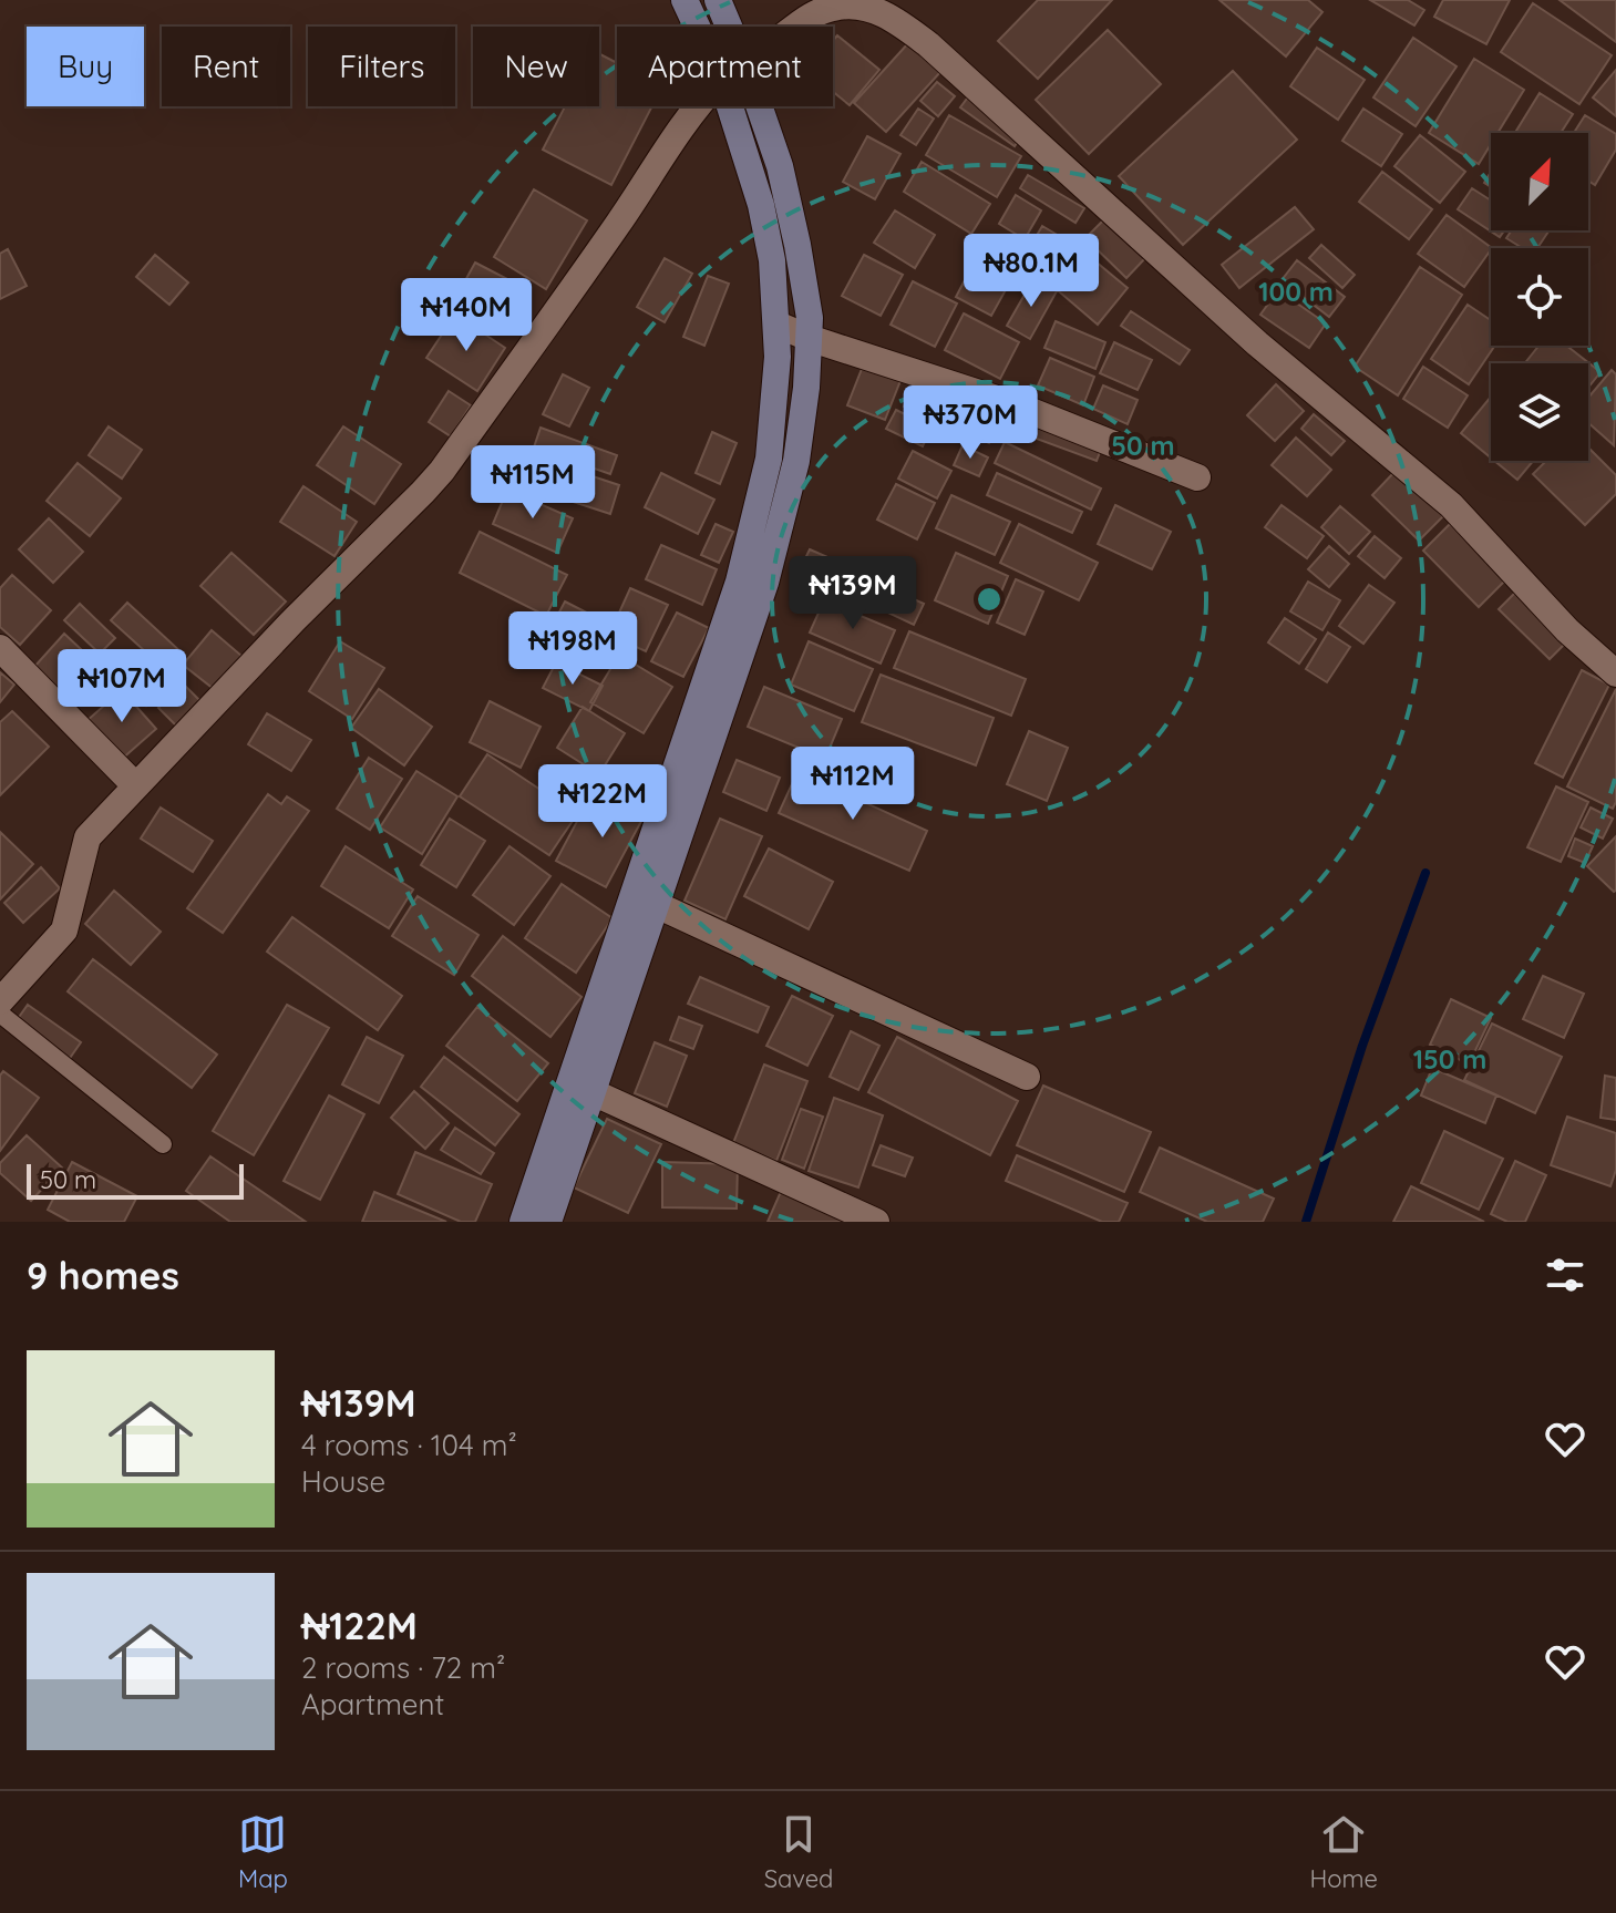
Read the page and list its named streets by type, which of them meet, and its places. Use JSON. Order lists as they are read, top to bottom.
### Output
{
  "scale_bar": "50 m",
  "north": "top right",
  "page": {
    "chip": [
      "Buy",
      "Rent",
      "Filters",
      "New",
      "Apartment"
    ],
    "price": [
      "₦80.1M",
      "₦140M",
      "₦370M",
      "₦115M",
      "₦139M",
      "₦198M",
      "₦107M",
      "₦112M",
      "₦122M"
    ],
    "scale": "50 m",
    "heading": "9 homes",
    "list": [
      {
        "name": "₦139M",
        "note": "4 rooms · 104 m² · House"
      },
      {
        "name": "₦122M",
        "note": "2 rooms · 72 m² · Apartment"
      }
    ],
    "tabs": ["Map", "Saved", "Home"]
  },
  "rings": ["100 m", "50 m", "150 m"]
}
